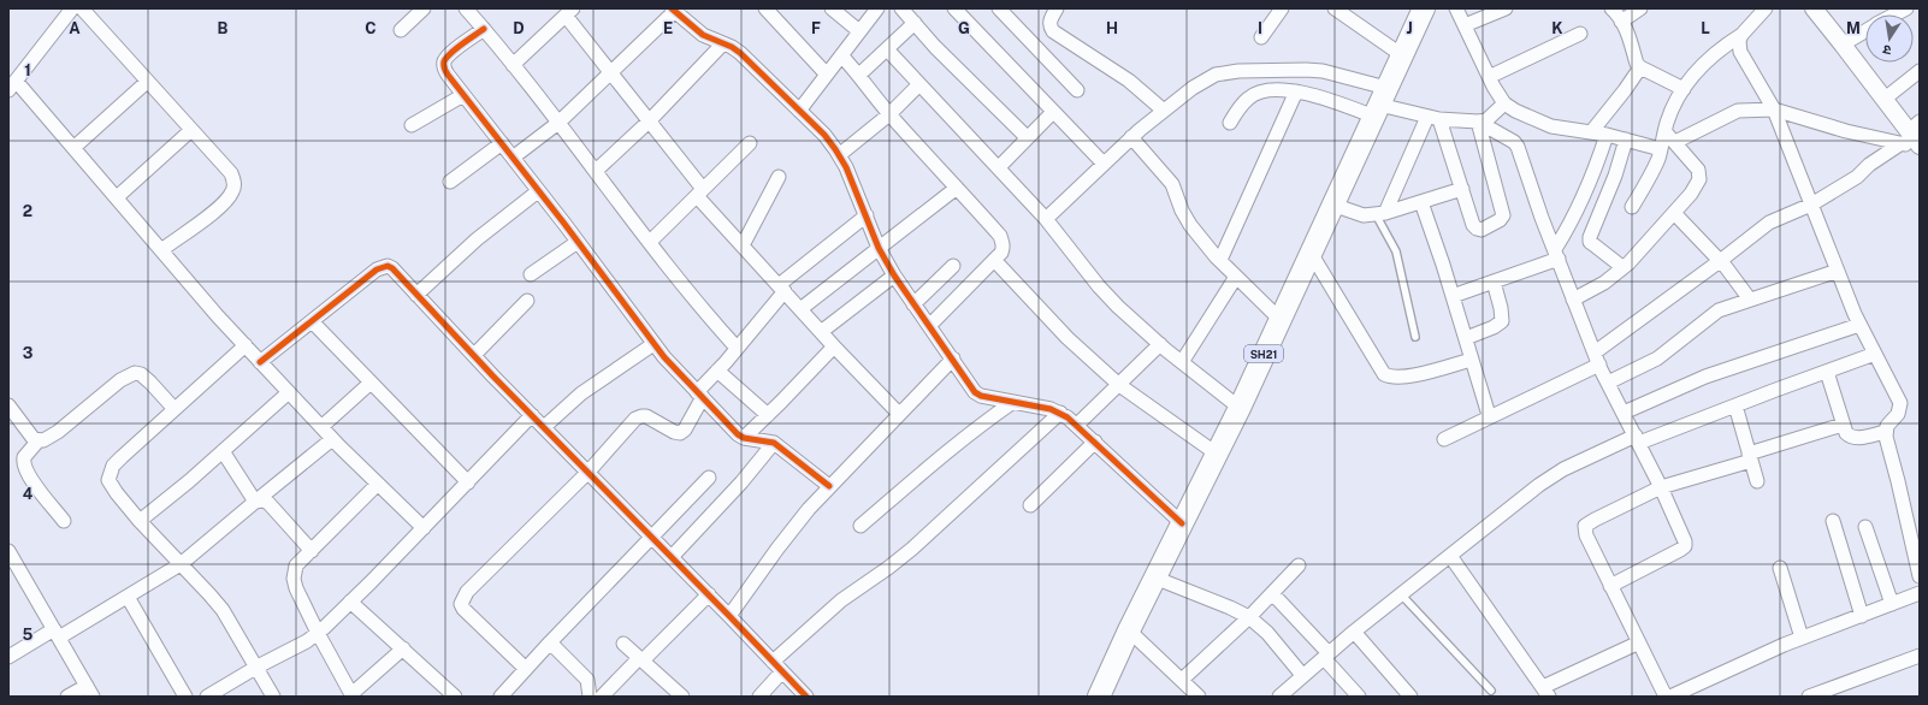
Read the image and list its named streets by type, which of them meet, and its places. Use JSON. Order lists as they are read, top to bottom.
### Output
{
  "streets": {
    "main road": ["SH21"]
  },
  "north": "bottom",
  "grid": {
    "columns": [
      "A",
      "B",
      "C",
      "D",
      "E",
      "F",
      "G",
      "H",
      "I",
      "J",
      "K",
      "L",
      "M"
    ],
    "rows": [
      "1",
      "2",
      "3",
      "4",
      "5"
    ]
  }
}
